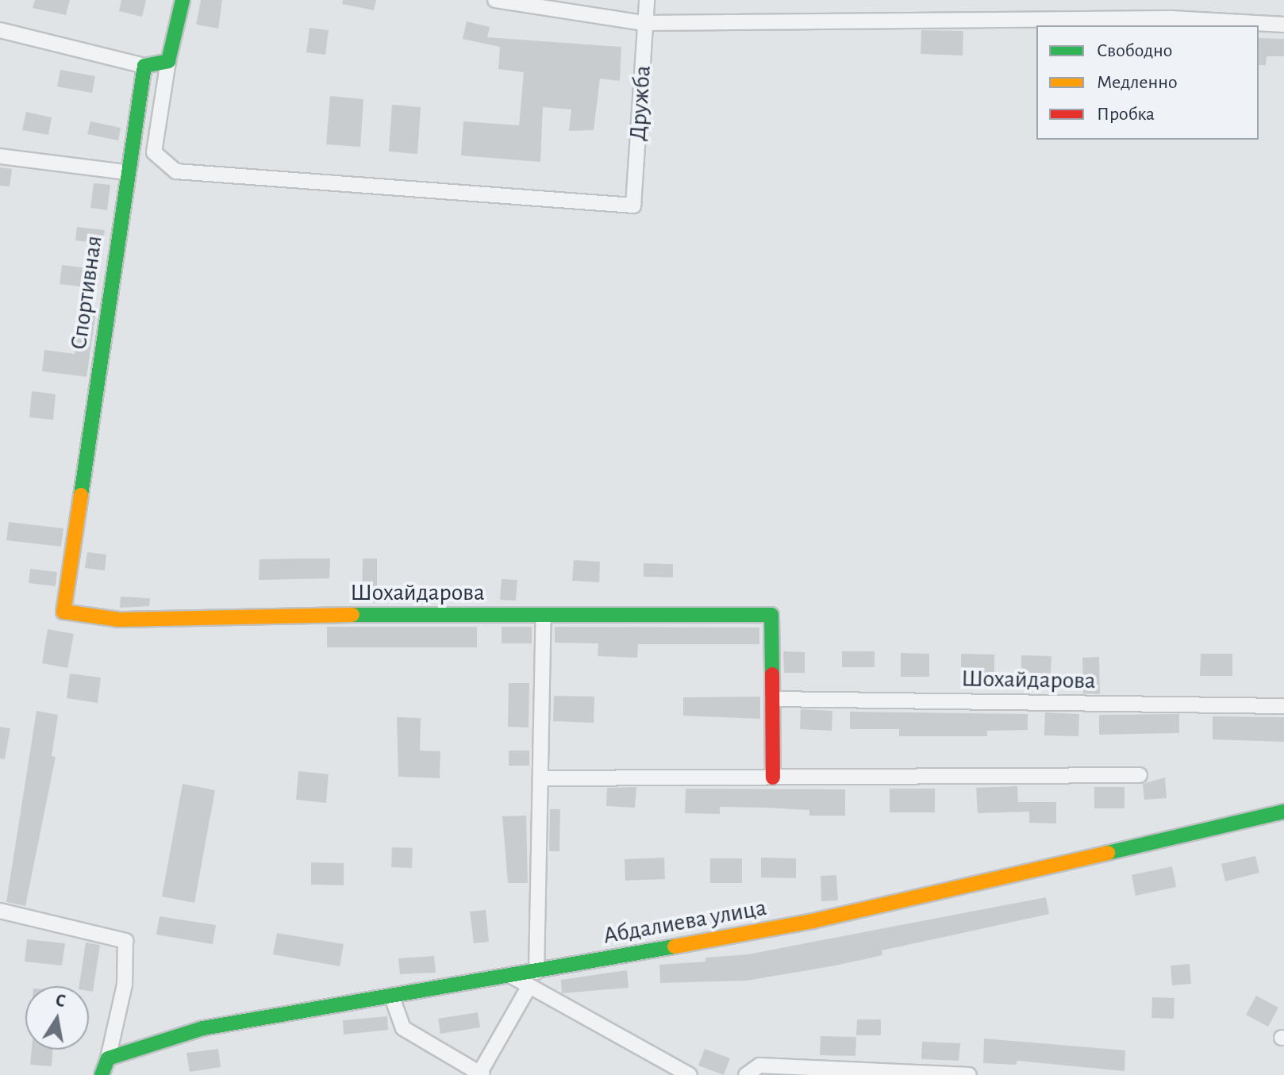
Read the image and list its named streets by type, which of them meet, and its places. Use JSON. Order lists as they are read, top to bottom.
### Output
{
  "streets": {
    "street": [
      "Дружба",
      "Спортивная",
      "Шохайдарова",
      "Абдалиева улица"
    ]
  },
  "crossings": [
    ["Спортивная", "Шохайдарова"]
  ],
  "legend": ["Свободно", "Медленно", "Пробка"],
  "north": "top"
}
